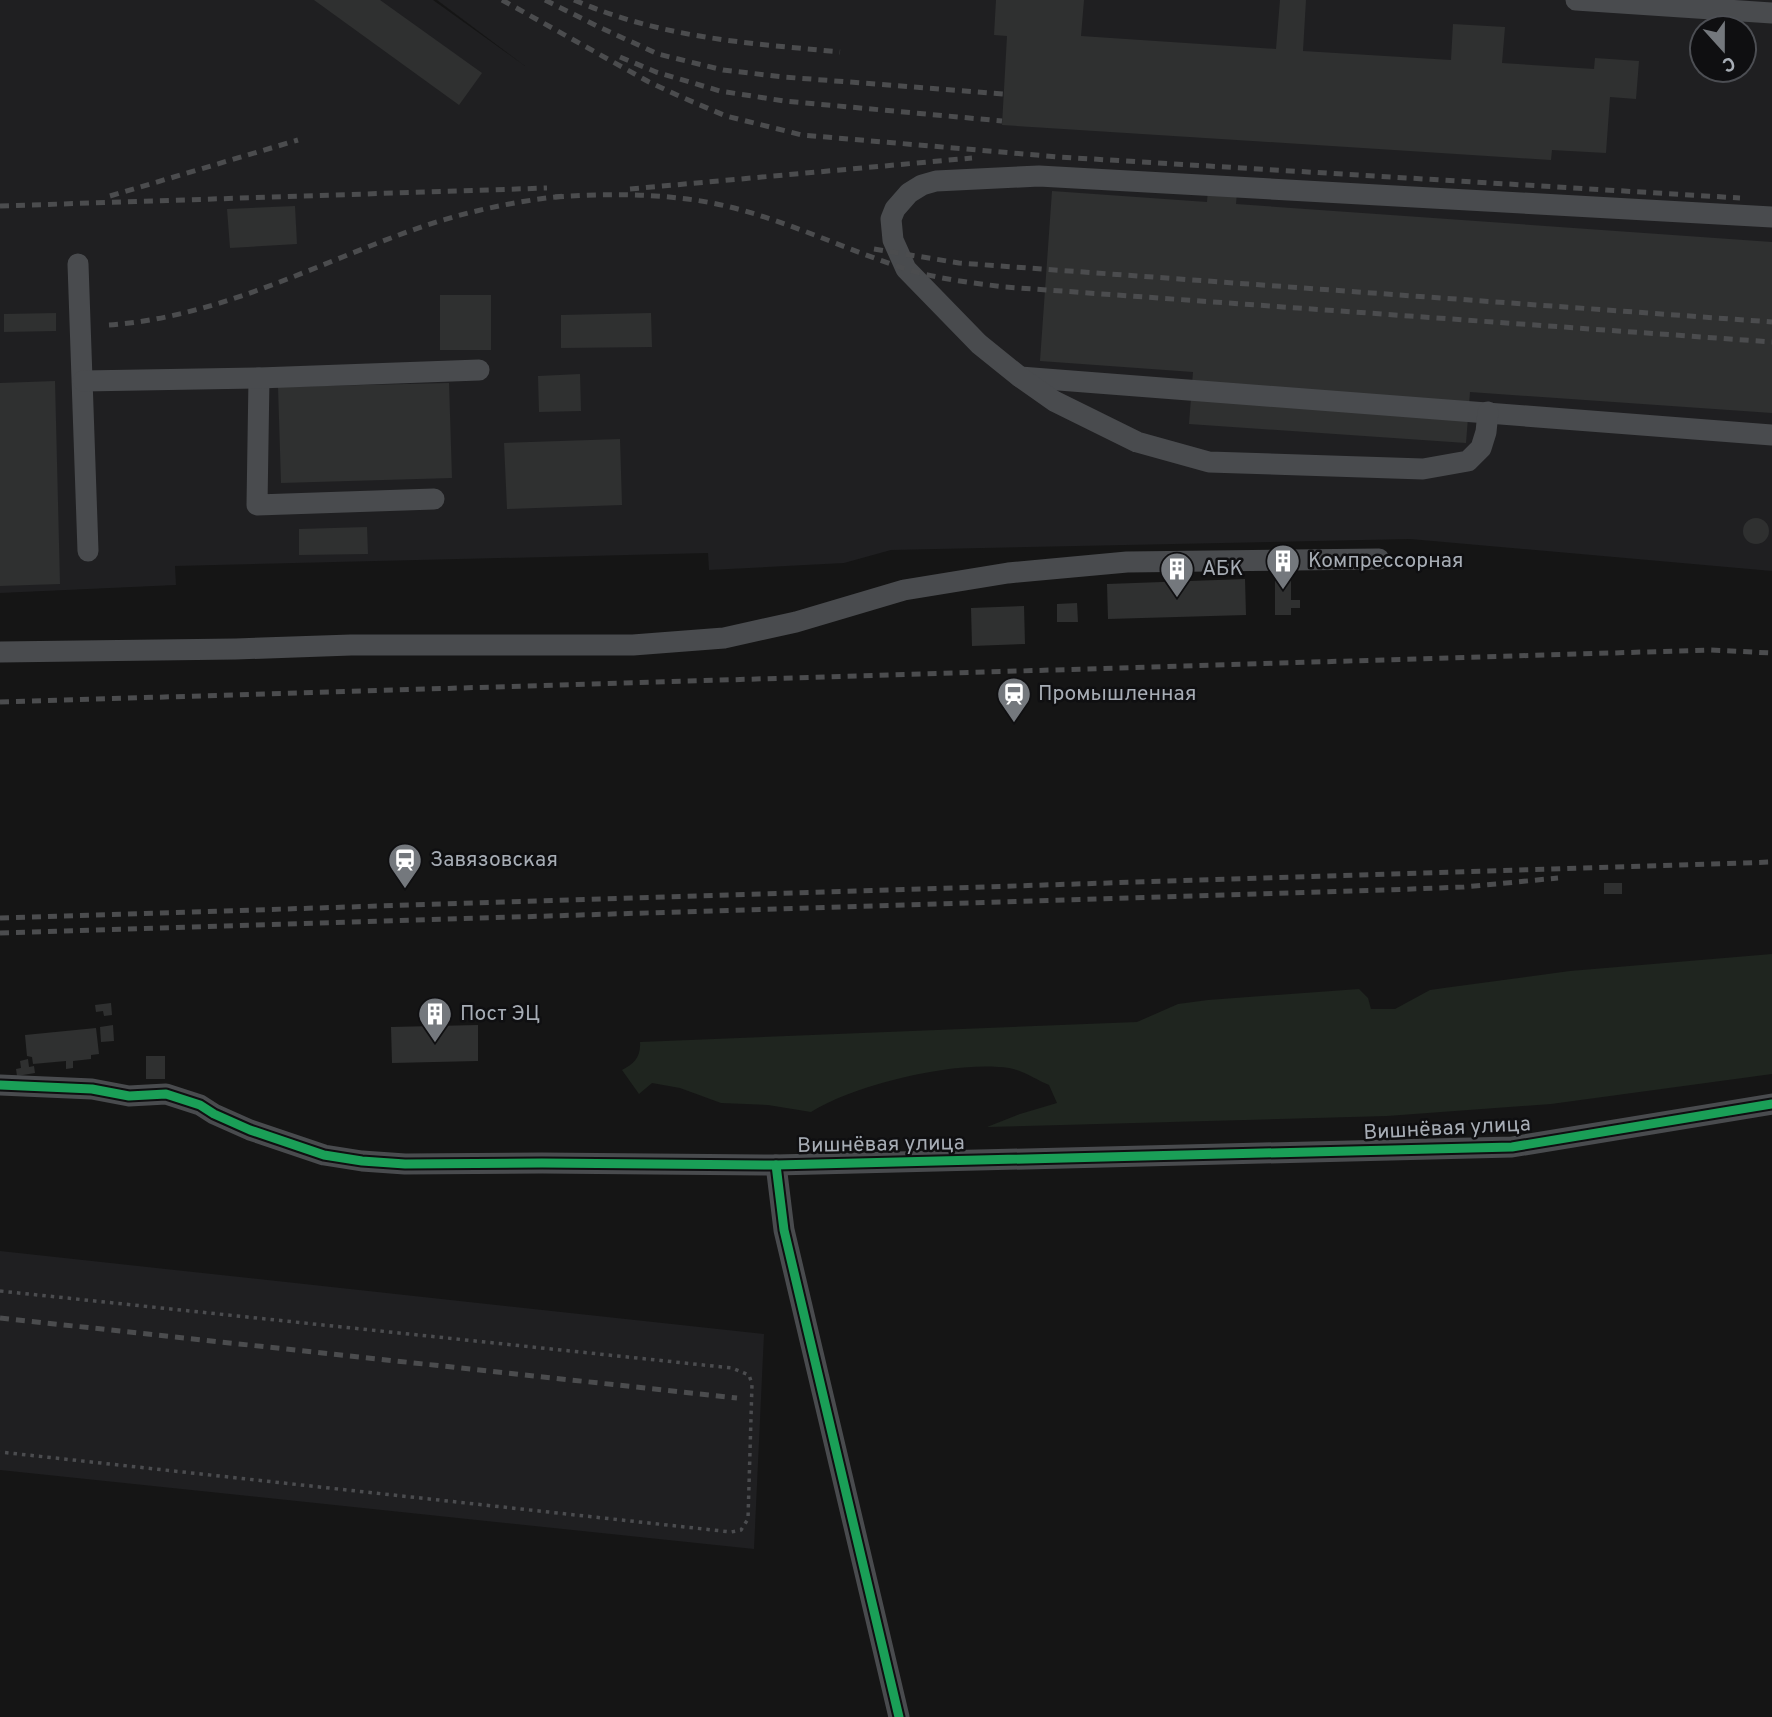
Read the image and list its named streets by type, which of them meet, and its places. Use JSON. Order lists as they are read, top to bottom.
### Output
{
  "streets": {
    "street": ["Вишнёвая улица"]
  },
  "places": {
    "building": ["Компрессорная", "АБК", "Пост ЭЦ"],
    "station": ["Промышленная", "Завязовская"]
  },
  "north": "bottom"
}
